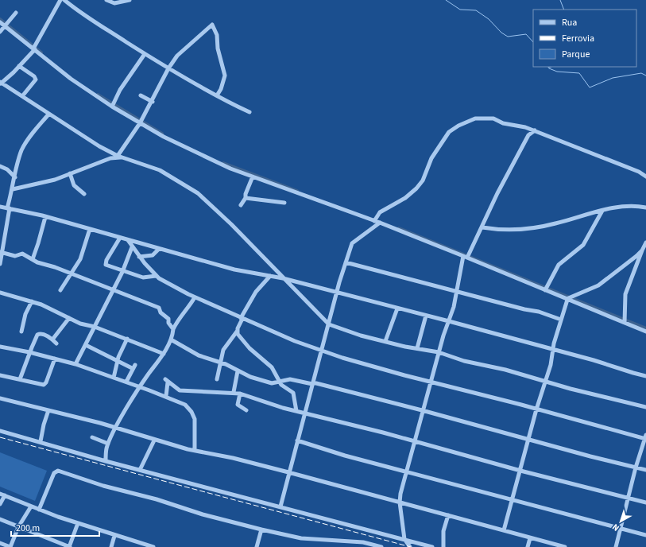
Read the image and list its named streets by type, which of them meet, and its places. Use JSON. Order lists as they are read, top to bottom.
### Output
{
  "legend": ["Rua", "Ferrovia", "Parque"],
  "scale_bar": "200 m",
  "north": "bottom left"
}
